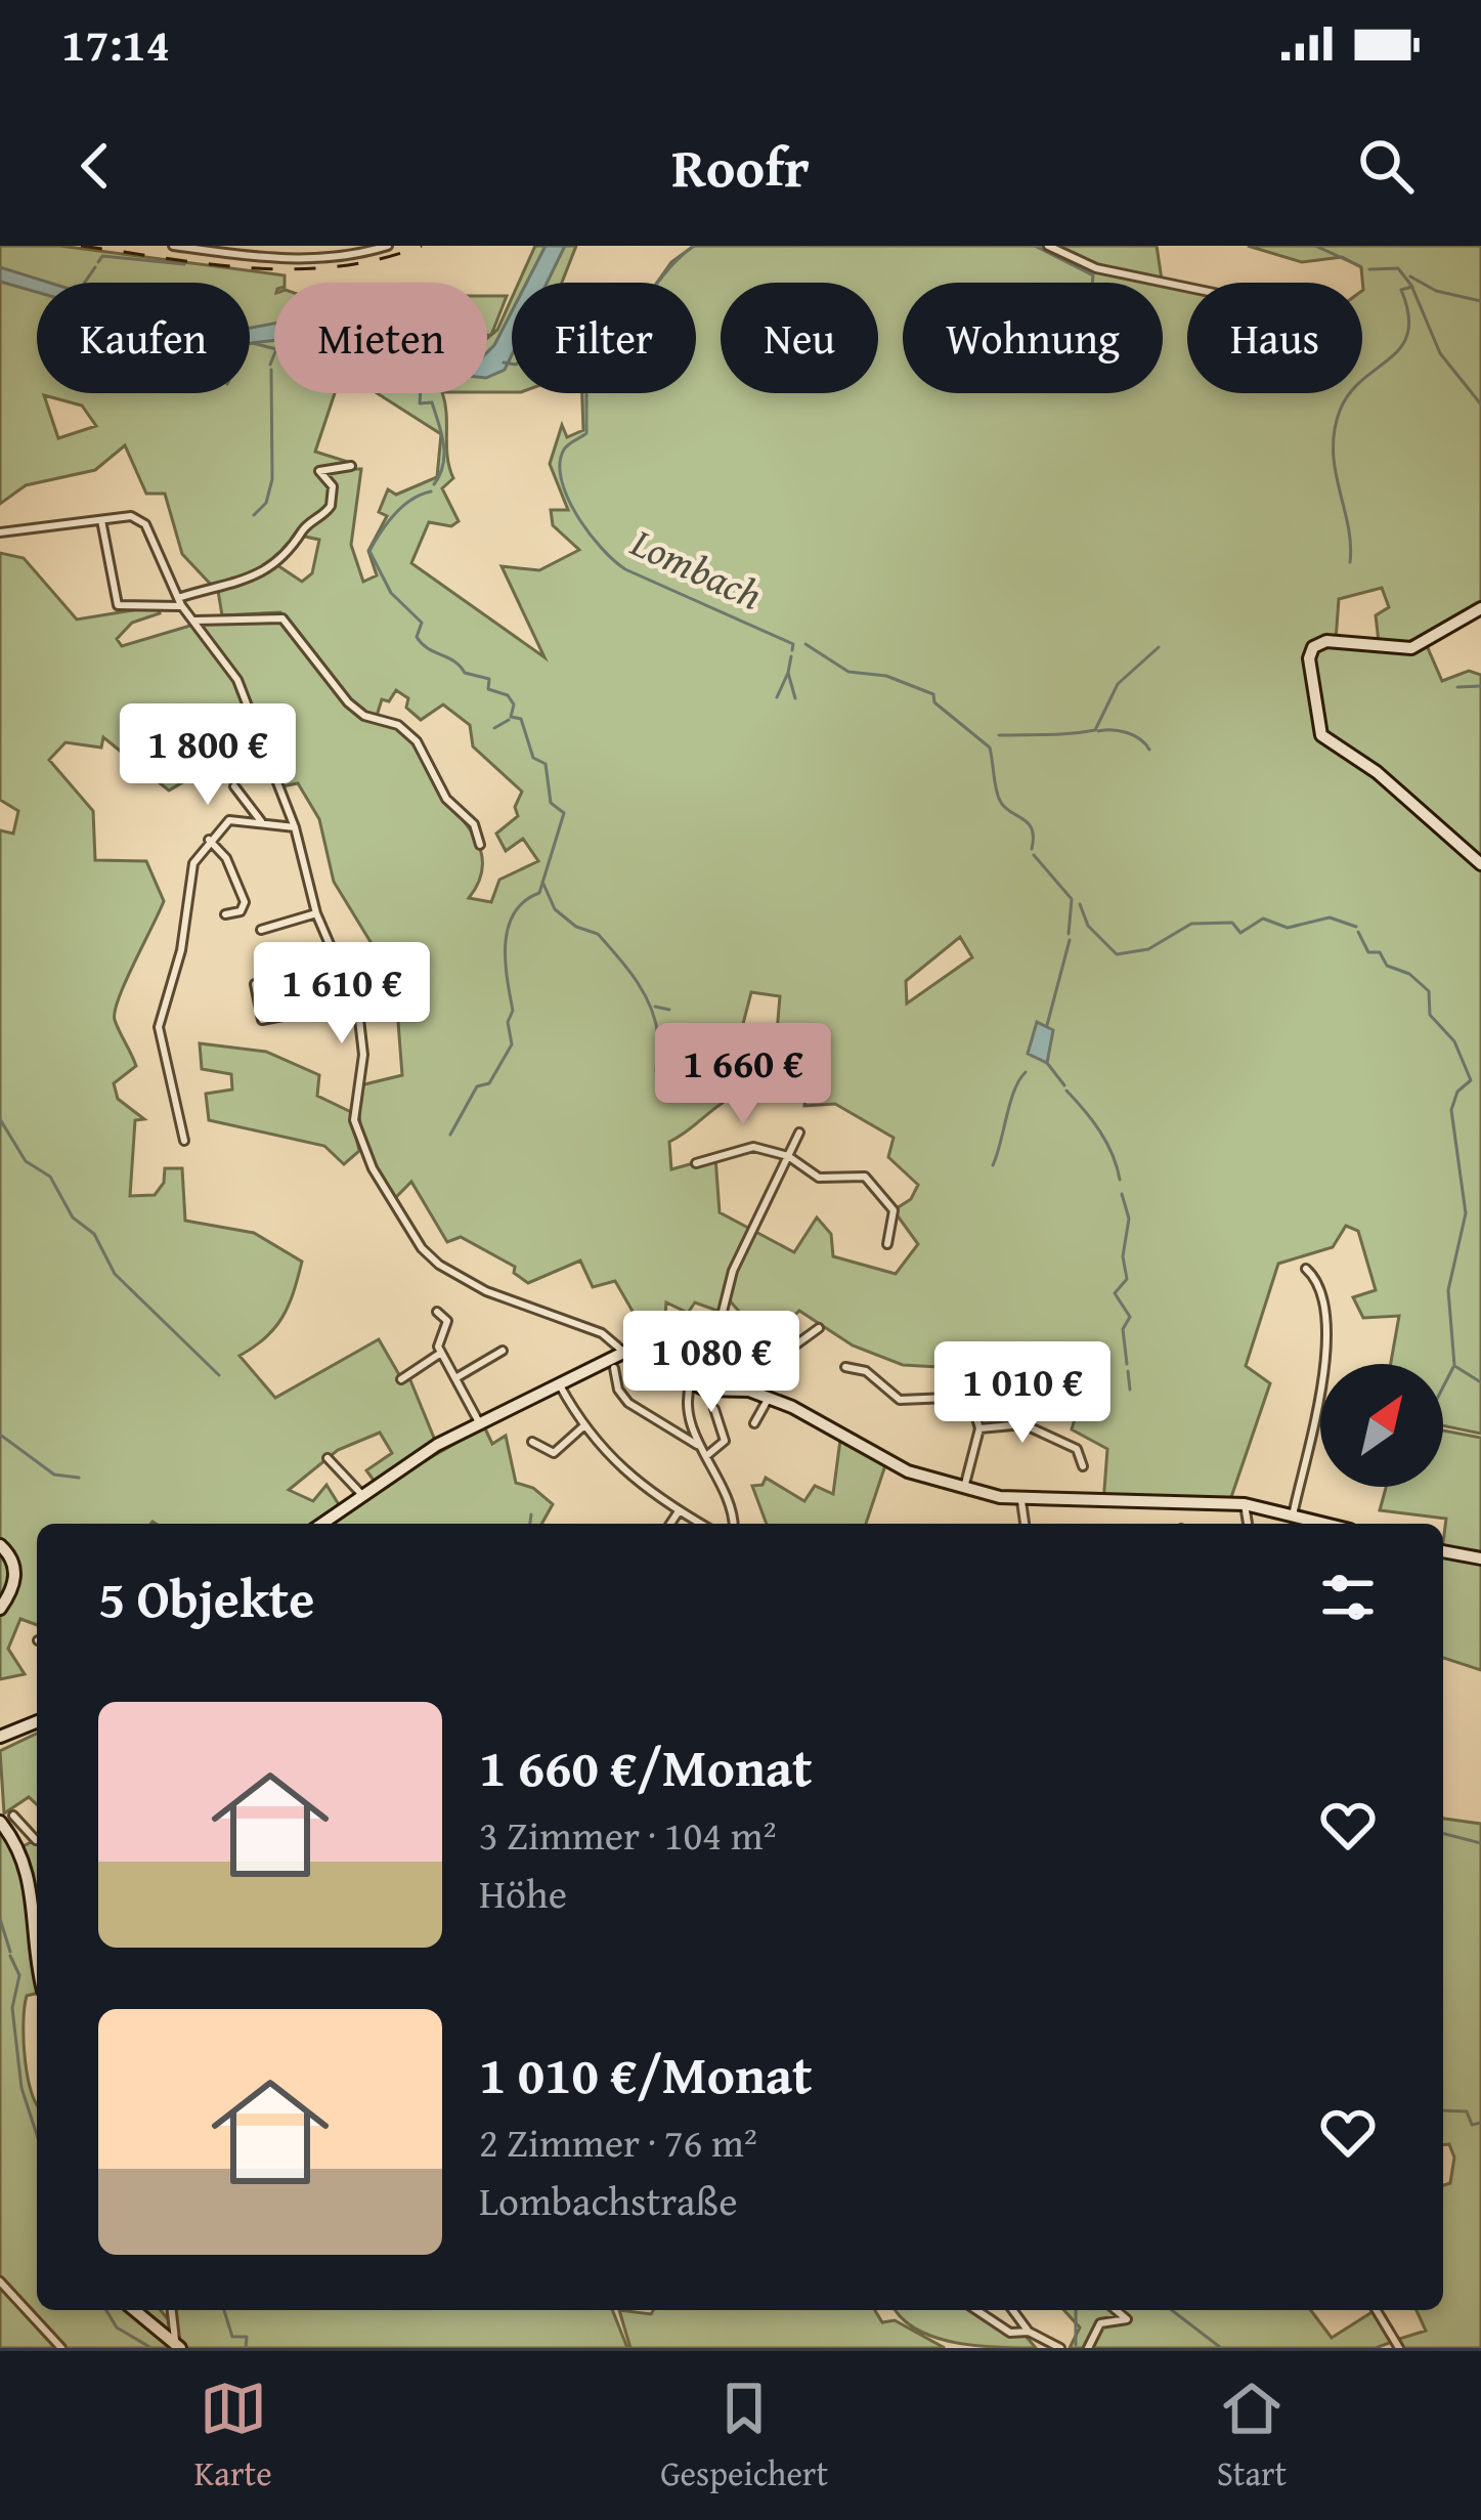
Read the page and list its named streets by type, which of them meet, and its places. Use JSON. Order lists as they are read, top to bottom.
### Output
{
  "water": ["Lombach"],
  "north": "top right",
  "page": {
    "status": "17:14",
    "header": "Roofr",
    "chip": [
      "Kaufen",
      "Mieten",
      "Filter",
      "Neu",
      "Wohnung",
      "Haus"
    ],
    "price": [
      "1 800 €",
      "1 610 €",
      "1 660 €",
      "1 080 €",
      "1 010 €"
    ],
    "heading": "5 Objekte",
    "list": [
      {
        "name": "1 660 €/Monat",
        "note": "3 Zimmer · 104 m² · Höhe"
      },
      {
        "name": "1 010 €/Monat",
        "note": "2 Zimmer · 76 m² · Lombachstraße"
      }
    ],
    "tabs": ["Karte", "Gespeichert", "Start"]
  }
}
